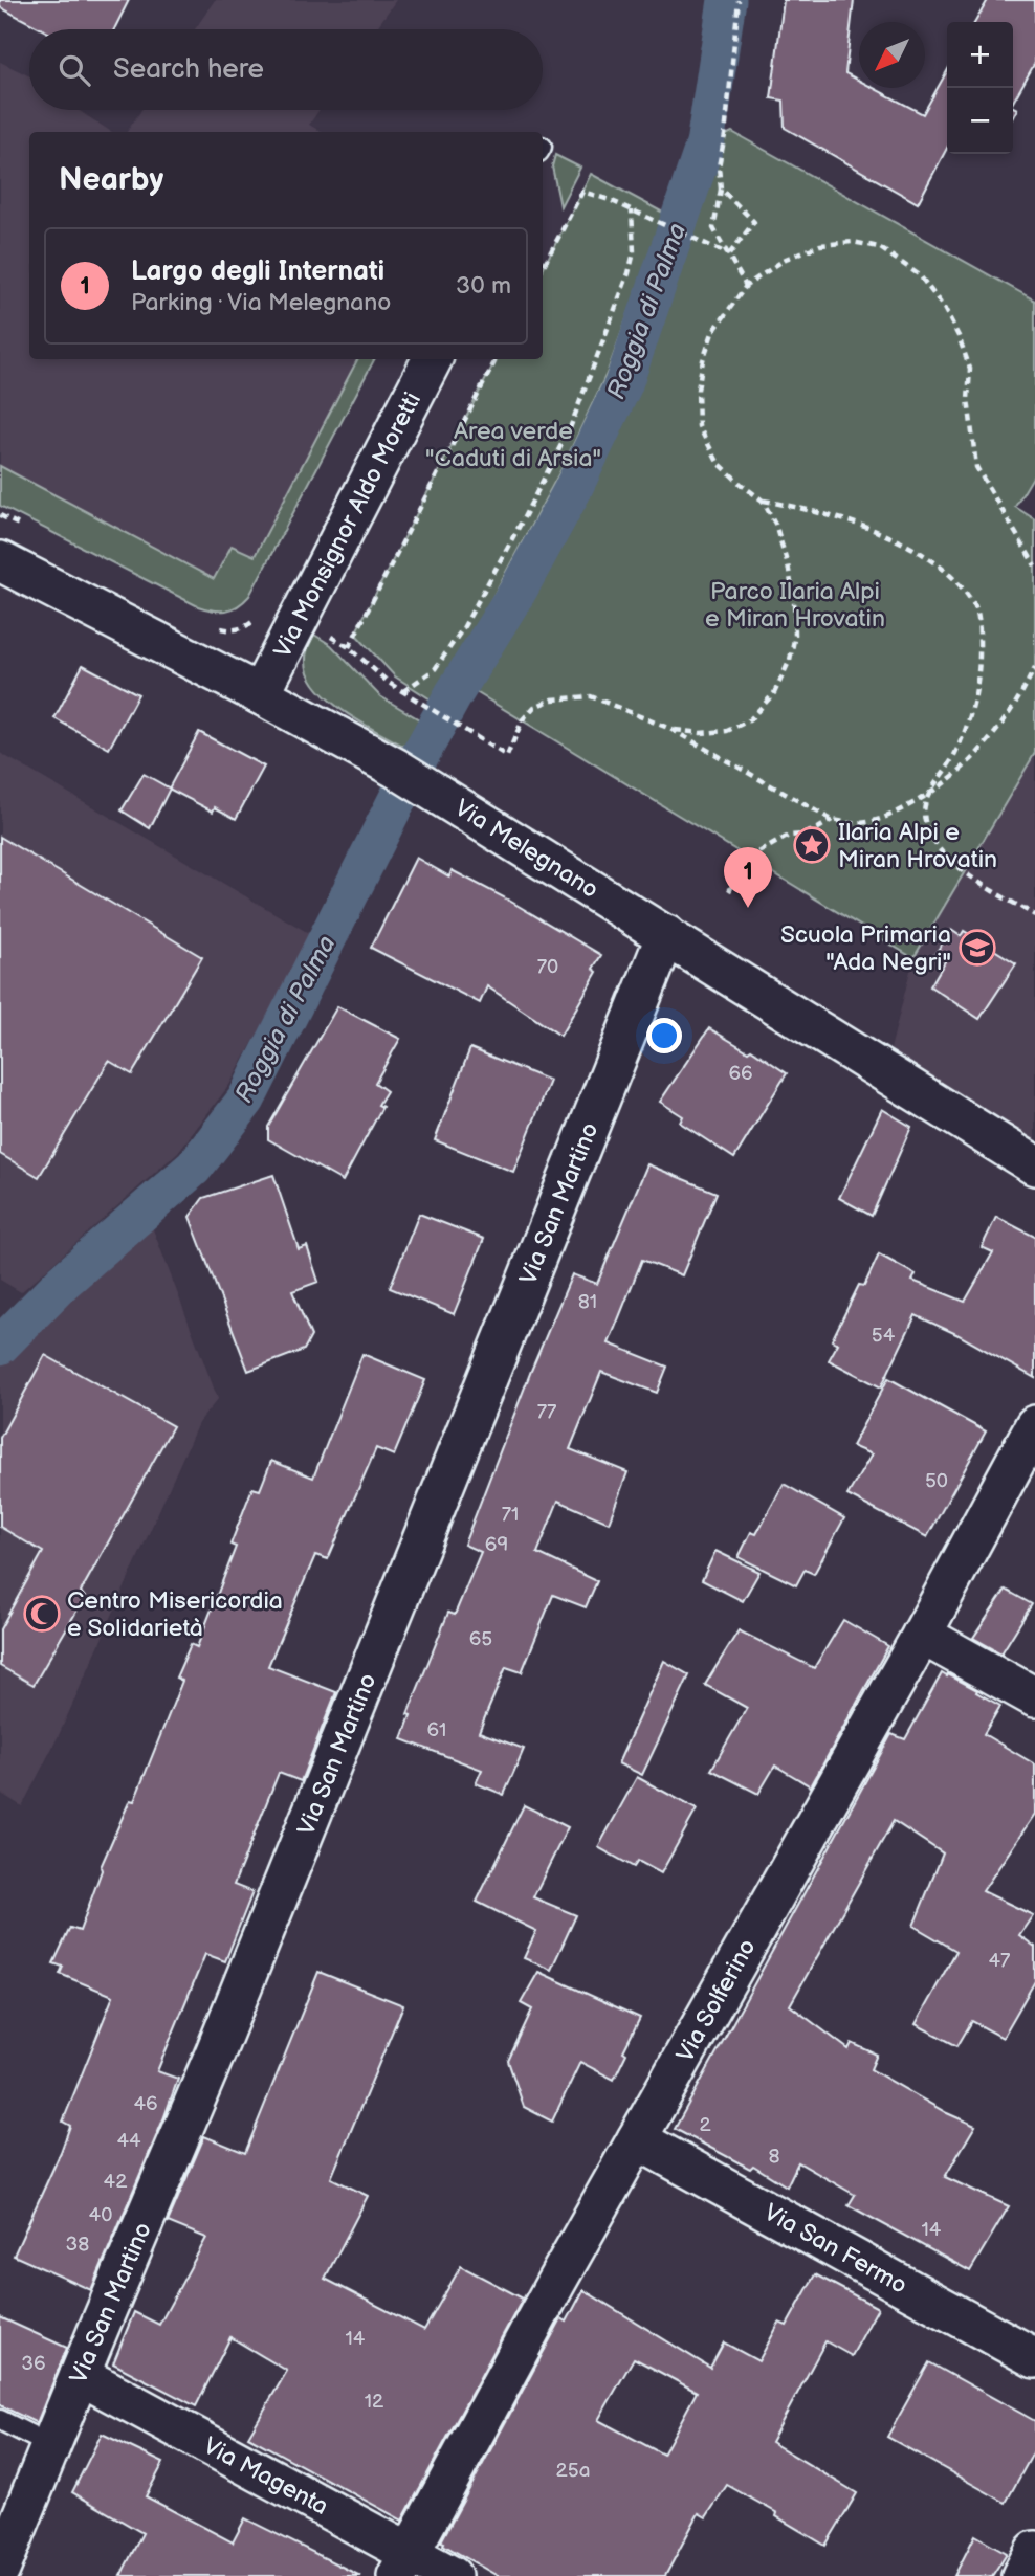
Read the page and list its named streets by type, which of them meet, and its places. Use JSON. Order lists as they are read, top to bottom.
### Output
{
  "streets": {
    "street": [
      "Via Monsignor Aldo Moretti",
      "Via Melegnano",
      "Via San Martino",
      "Via Solferino",
      "Via San Fermo",
      "Via Magenta"
    ]
  },
  "crossings": [
    ["Via Monsignor Aldo Moretti", "Via Melegnano"],
    ["Via Melegnano", "Via San Martino"],
    ["Via San Martino", "Via Magenta"],
    ["Via Solferino", "Via San Fermo"],
    ["Via Solferino", "Via Magenta"]
  ],
  "water": ["Roggia di Palma"],
  "parks": ["Area verde \"Caduti di Arsia\"", "Parco Ilaria Alpi e Miran Hrovatin"],
  "places": {
    "place": ["Ilaria Alpi e Miran Hrovatin"],
    "school or university": ["Scuola Primaria \"Ada Negri\""],
    "mosque": ["Centro Misericordia e Solidarietà"]
  },
  "house_numbers": [
    "70",
    "66",
    "81",
    "54",
    "77",
    "50",
    "71",
    "69",
    "65",
    "61",
    "47",
    "46",
    "2",
    "44",
    "8",
    "42",
    "40",
    "14",
    "38",
    "14",
    "36",
    "12",
    "25a"
  ],
  "north": "bottom left",
  "page": {
    "map_buttons": ["+", "−"],
    "search": "Search here",
    "heading": "Nearby",
    "list": [
      {
        "mark": "1",
        "name": "Largo degli Internati",
        "note": "Parking · Via Melegnano",
        "value": "30 m"
      }
    ],
    "pins": "1"
  }
}
